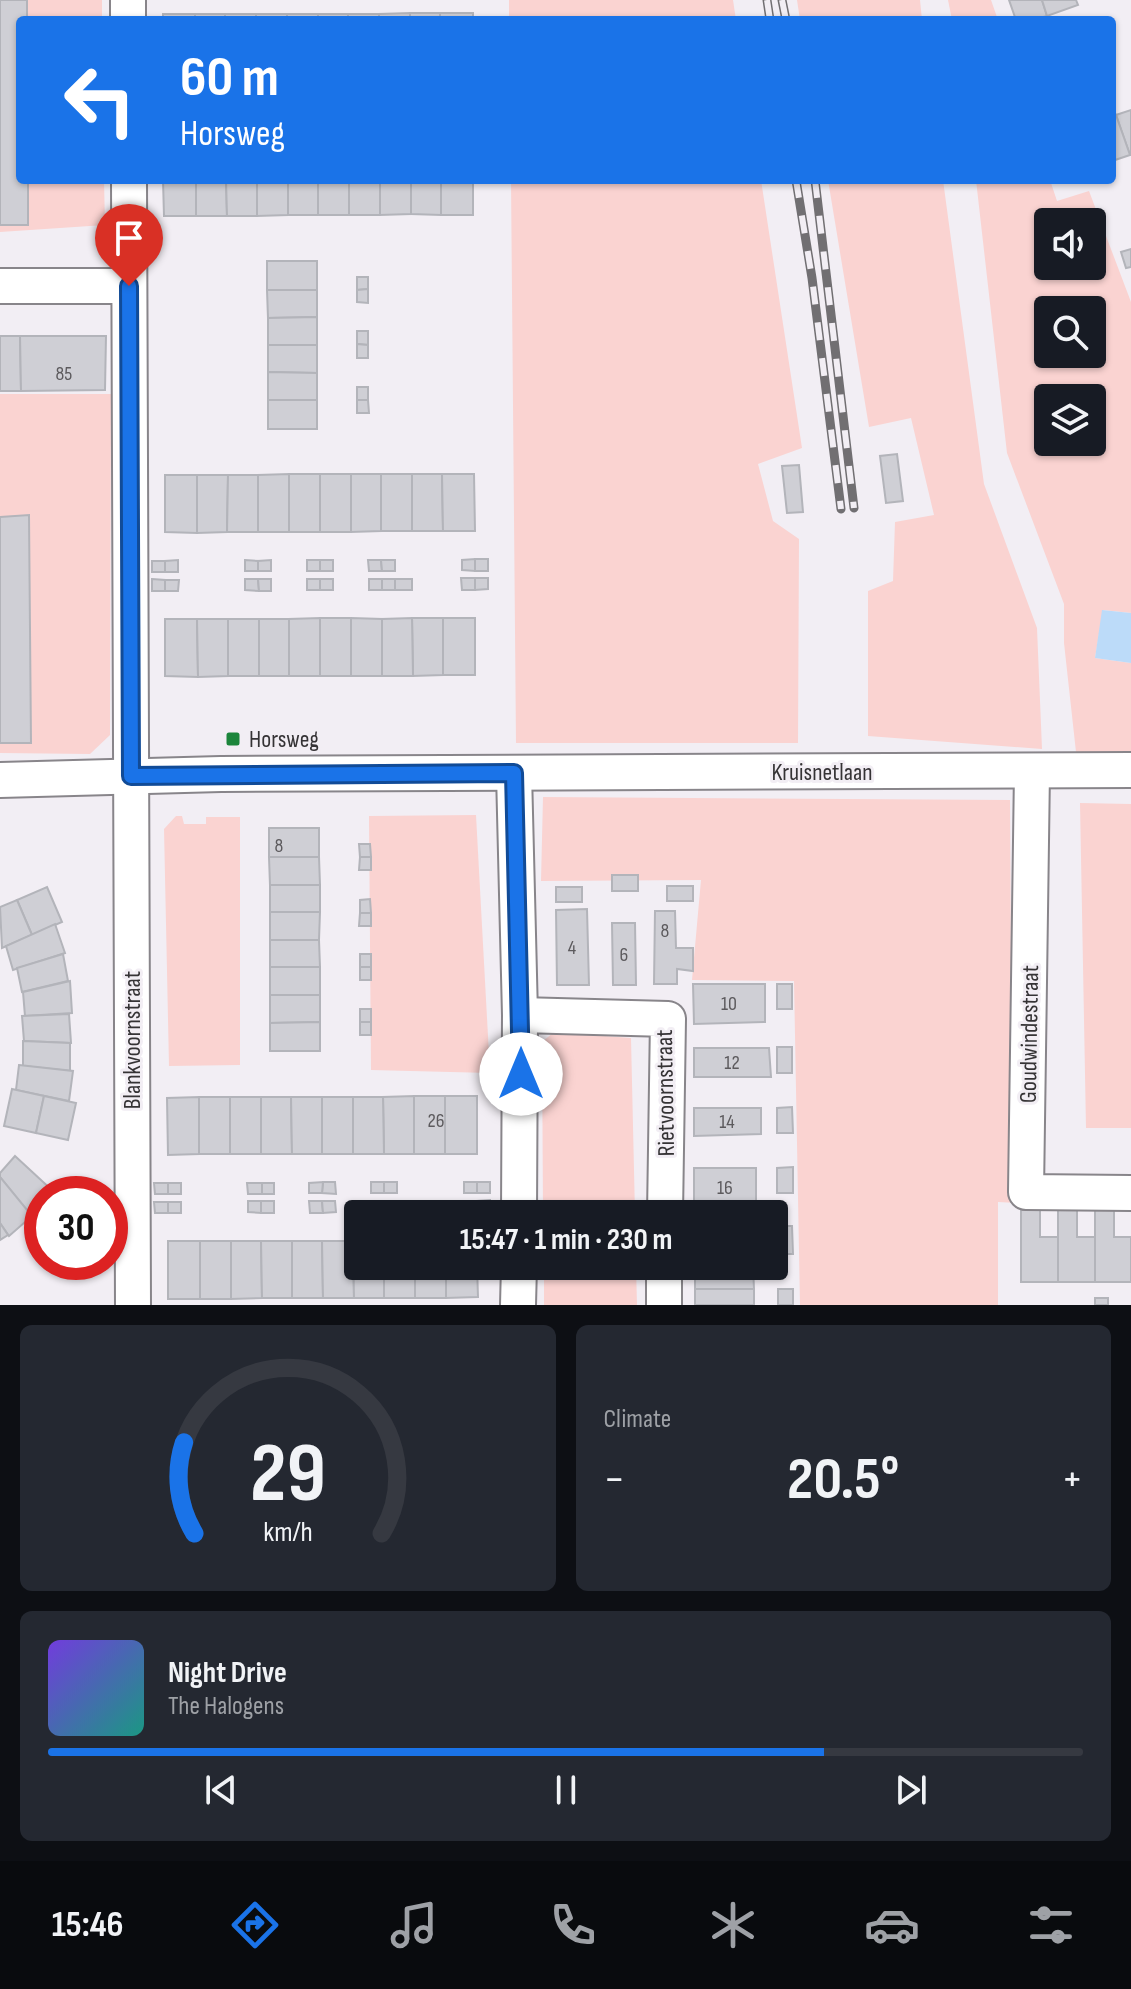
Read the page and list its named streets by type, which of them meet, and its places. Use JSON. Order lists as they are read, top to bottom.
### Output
{
  "streets": {
    "street": [
      "Kruisnetlaan",
      "Goudwindestraat",
      "Blankvoornstraat",
      "Rietvoornstraat"
    ]
  },
  "crossings": [
    ["Kruisnetlaan", "Goudwindestraat"]
  ],
  "places": {
    "transit": ["Horsweg"]
  },
  "house_numbers": [
    "85",
    "8",
    "8",
    "4",
    "6",
    "10",
    "12",
    "26",
    "14",
    "16"
  ],
  "page": {
    "turn": ["60 m", "Horsweg"],
    "limit": "30",
    "trip": "15:47 · 1 min · 230 m",
    "tile": "Climate",
    "heat": ["−", "20.5°", "+"],
    "song": ["Night Drive", "The Halogens"],
    "tabs": "15:46",
    "gauge": ["29", "km/h"]
  }
}
